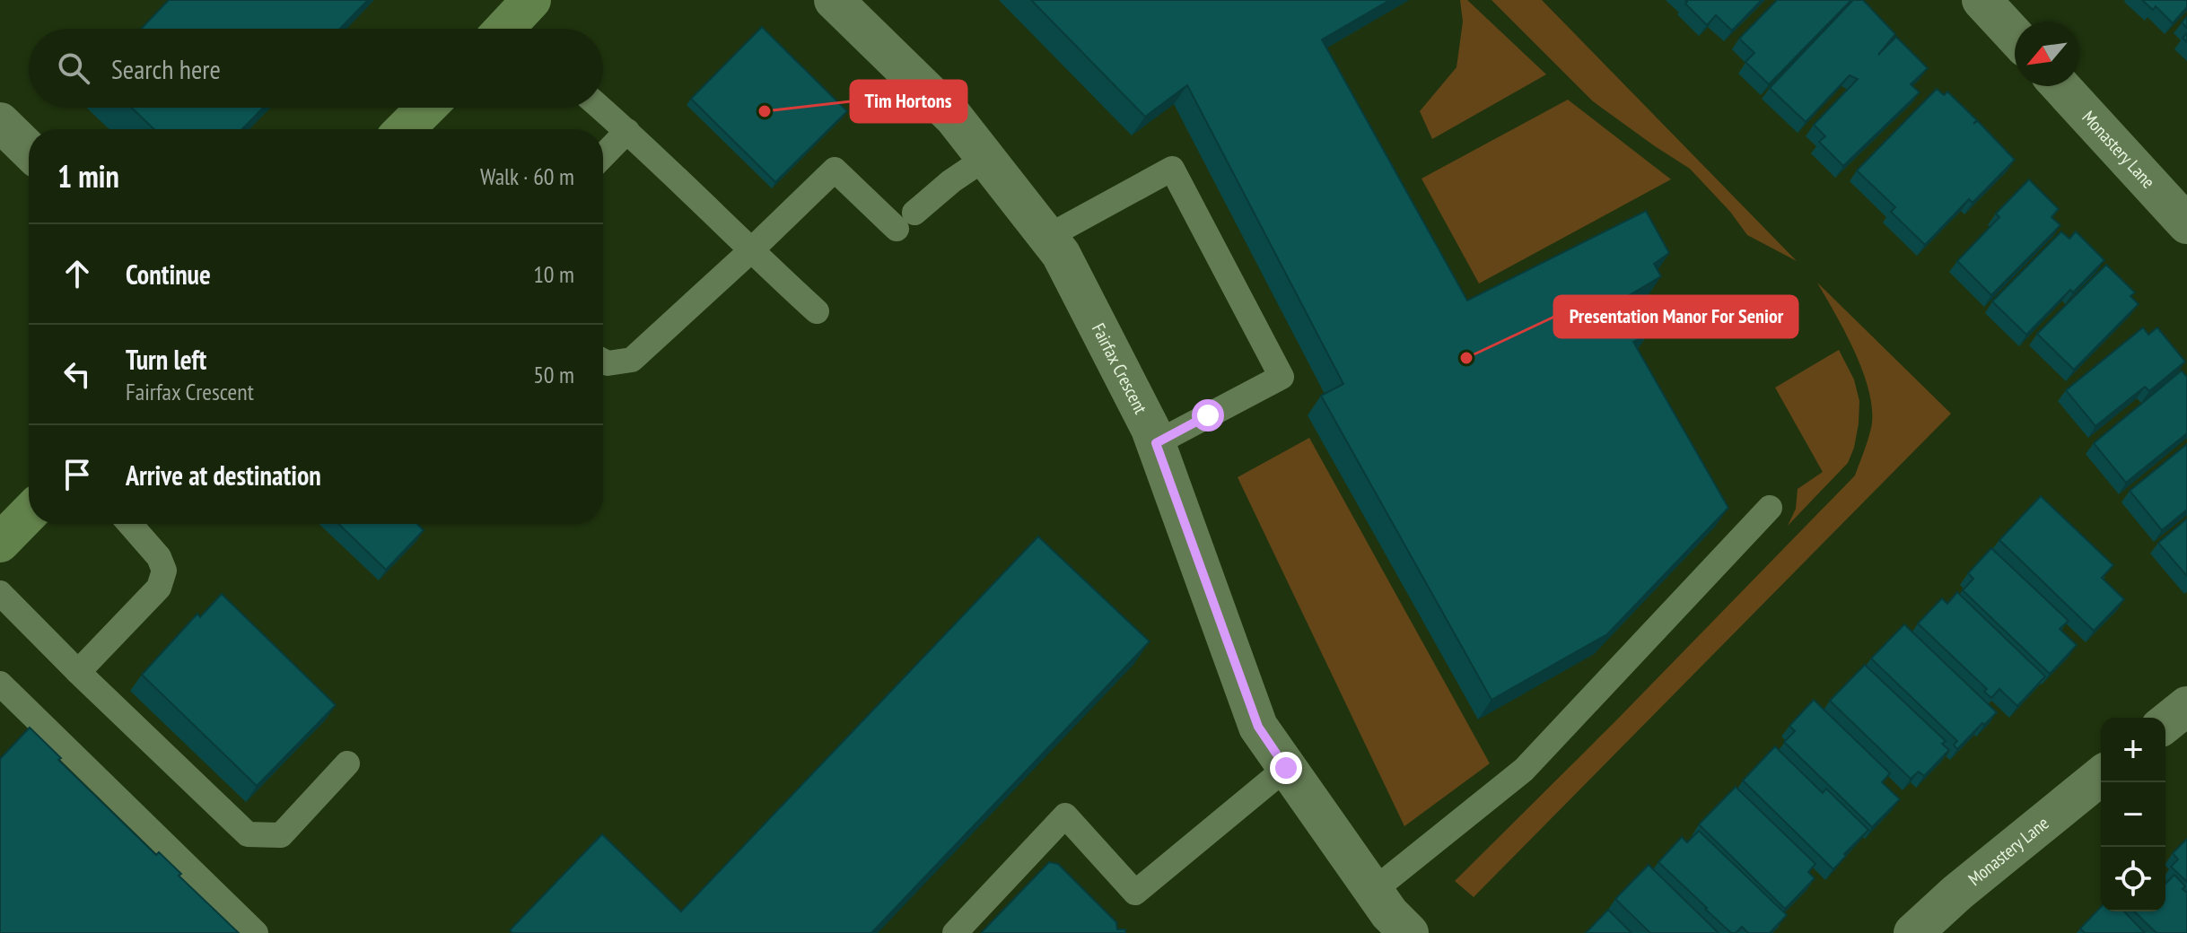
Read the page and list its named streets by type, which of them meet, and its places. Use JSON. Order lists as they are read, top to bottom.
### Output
{
  "streets": {
    "street": ["Monastery Lane", "Fairfax Crescent"]
  },
  "places": ["Tim Hortons", "Presentation Manor For Senior"],
  "north": "bottom left",
  "page": {
    "search": "Search here",
    "heading": ["1 min", "Walk · 60 m"],
    "list": [
      ["Continue", "10 m"],
      ["Turn left", "Fairfax Crescent", "50 m"],
      "Arrive at destination"
    ],
    "map_buttons": ["+", "−"]
  }
}
